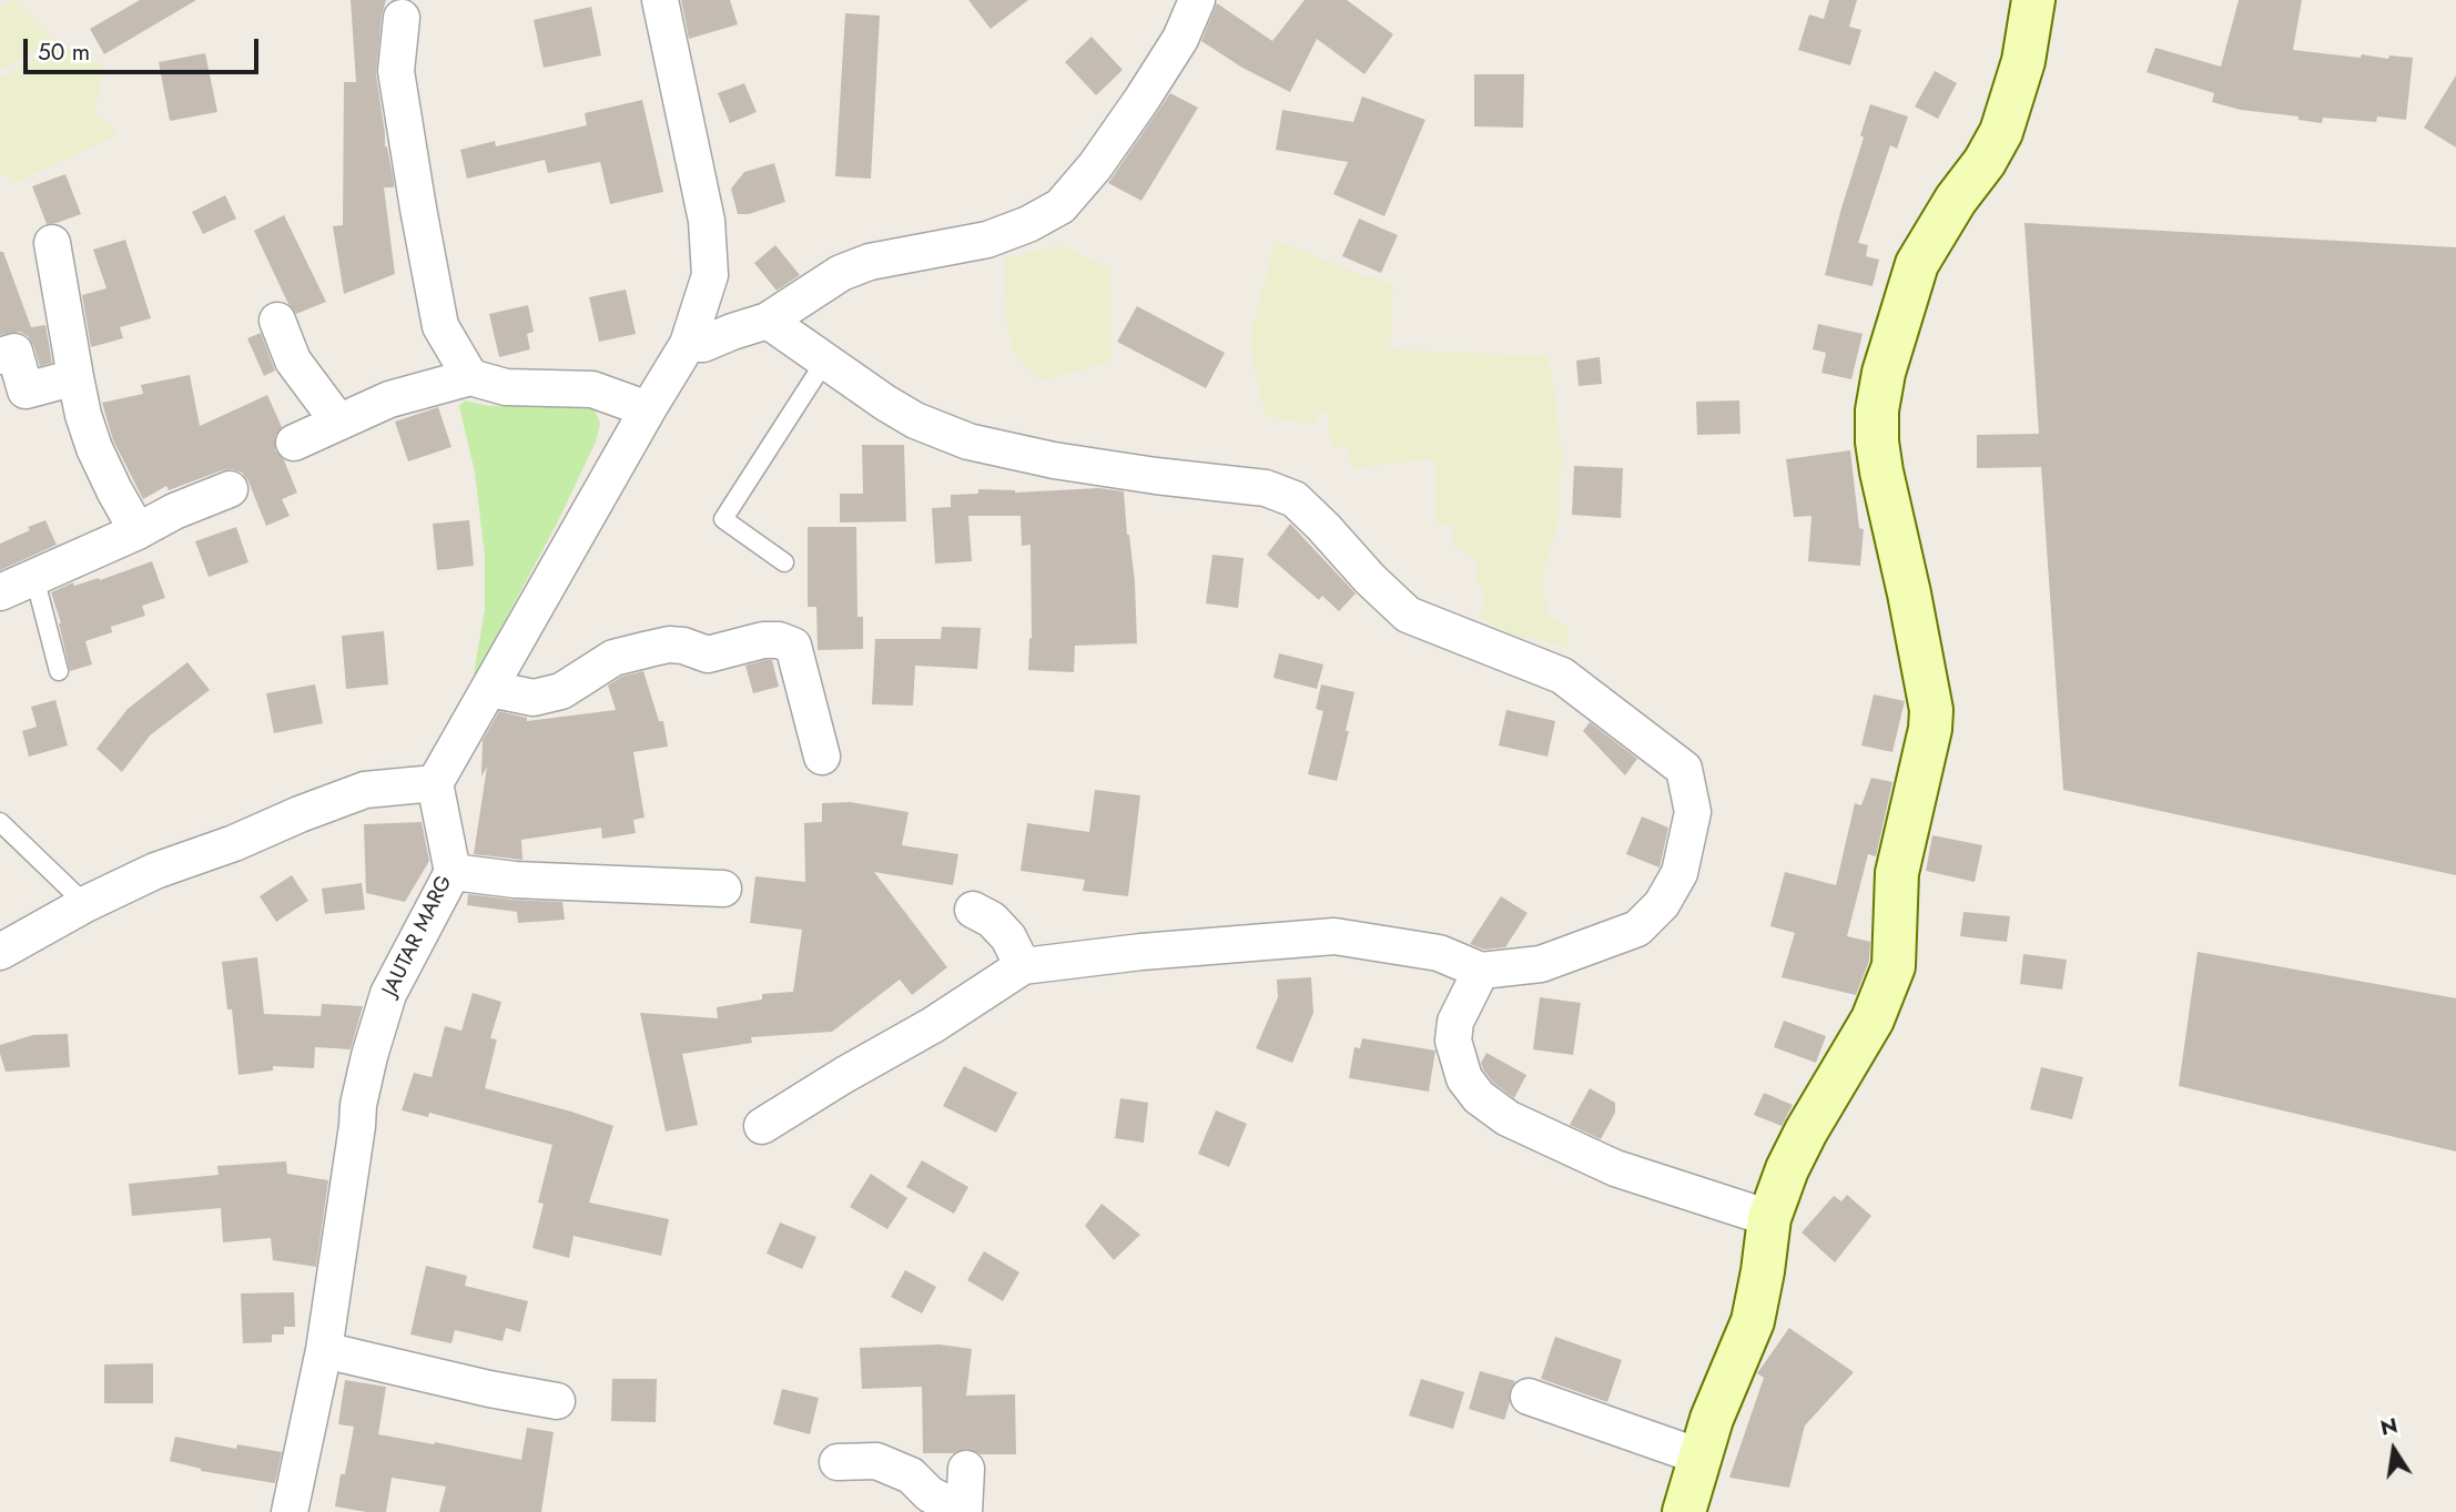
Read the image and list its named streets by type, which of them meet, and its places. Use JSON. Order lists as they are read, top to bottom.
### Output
{
  "streets": {
    "street": ["JAUTAR MARG"]
  },
  "scale_bar": "50 m",
  "north": "top"
}
